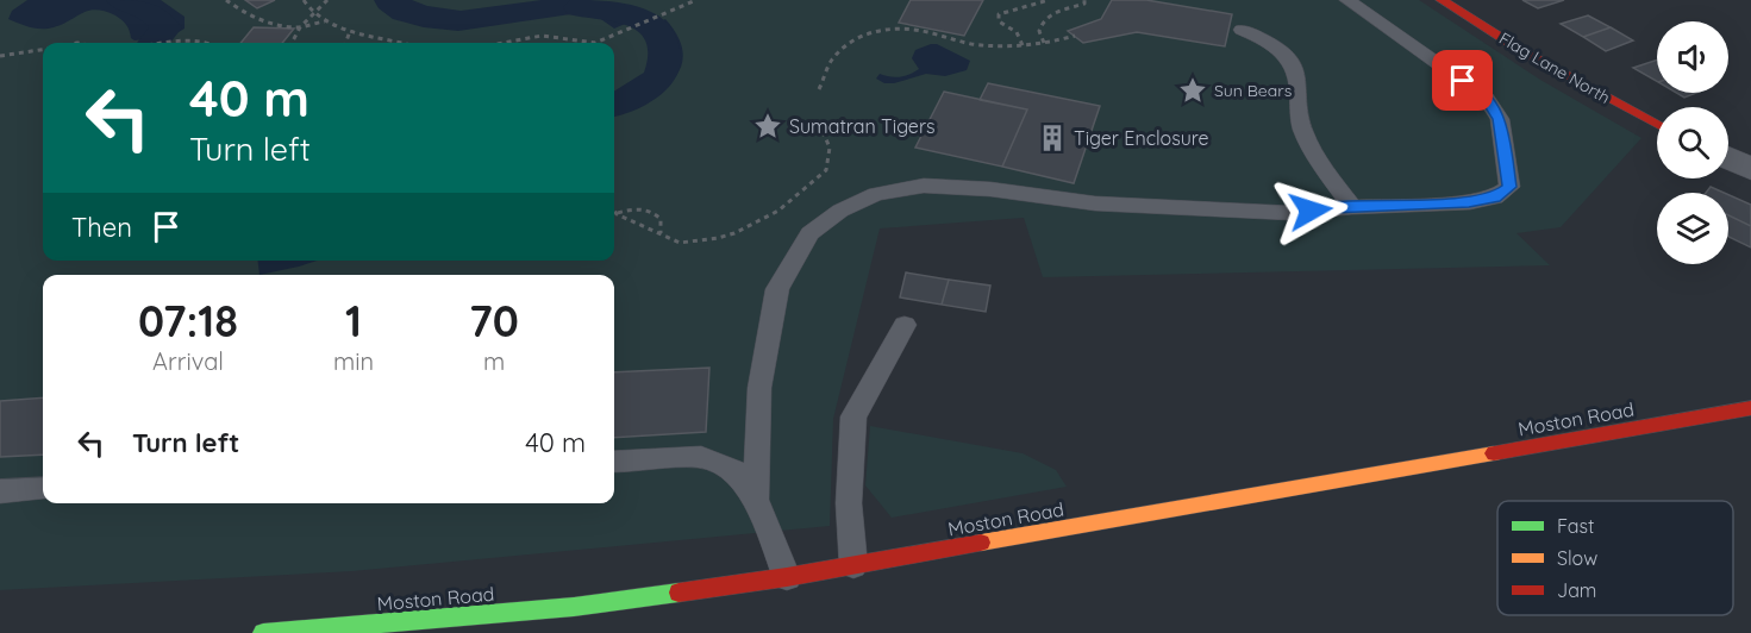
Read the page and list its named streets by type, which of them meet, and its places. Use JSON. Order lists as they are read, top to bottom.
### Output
{
  "streets": {
    "main road": ["Flag Lane North", "Moston Road"]
  },
  "places": {
    "place": ["Sun Bears", "Sumatran Tigers"],
    "building": ["Tiger Enclosure"]
  },
  "legend": ["Fast", "Slow", "Jam"],
  "page": {
    "turn": ["40 m", "Turn left"],
    "then": "Then",
    "eta": [
      "07:18",
      "Arrival",
      "1",
      "min",
      "70",
      "m"
    ],
    "list": [
      {
        "name": "Turn left",
        "value": "40 m"
      }
    ]
  }
}
